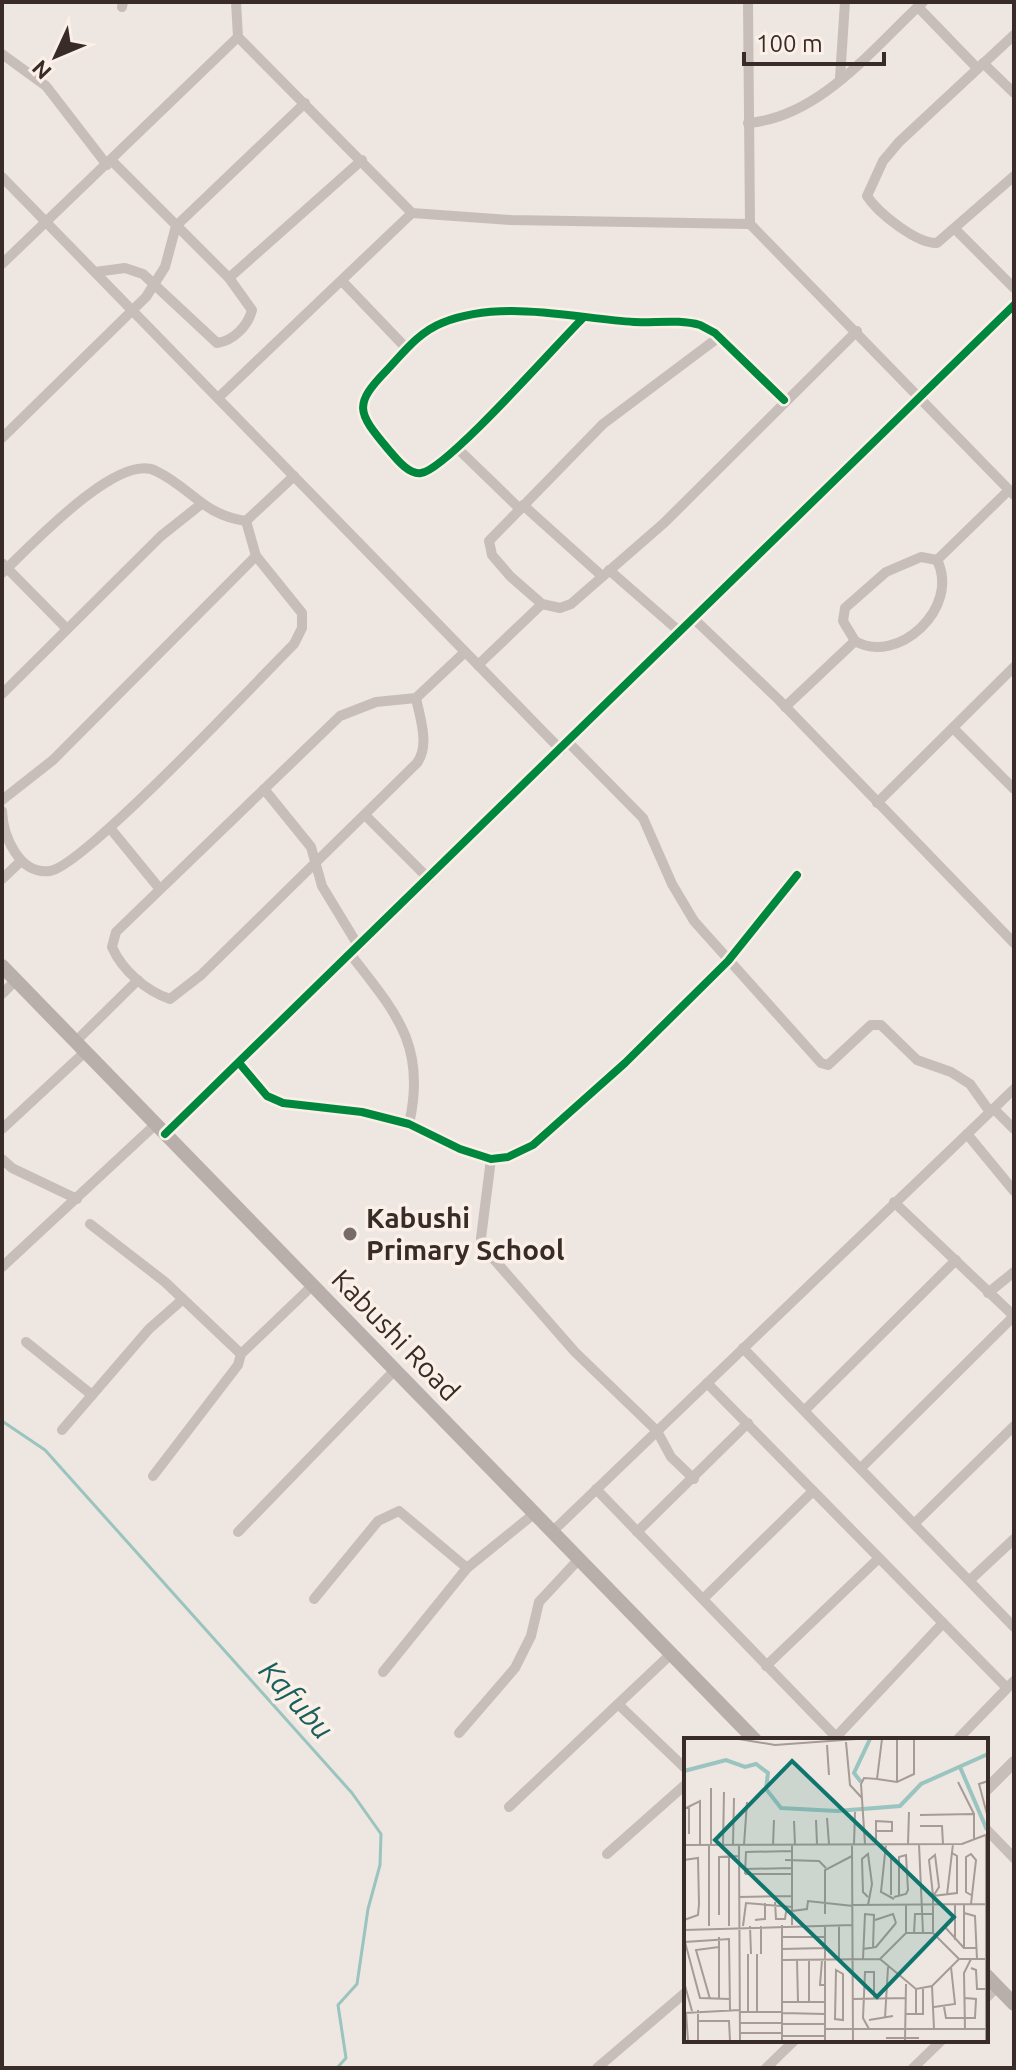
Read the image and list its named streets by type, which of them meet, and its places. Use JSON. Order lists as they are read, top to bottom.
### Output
{
  "streets": {
    "main road": ["Kabushi Road"]
  },
  "water": ["Kafubu"],
  "places": ["Kabushi Primary School"],
  "scale_bar": "100 m",
  "north": "bottom left"
}
